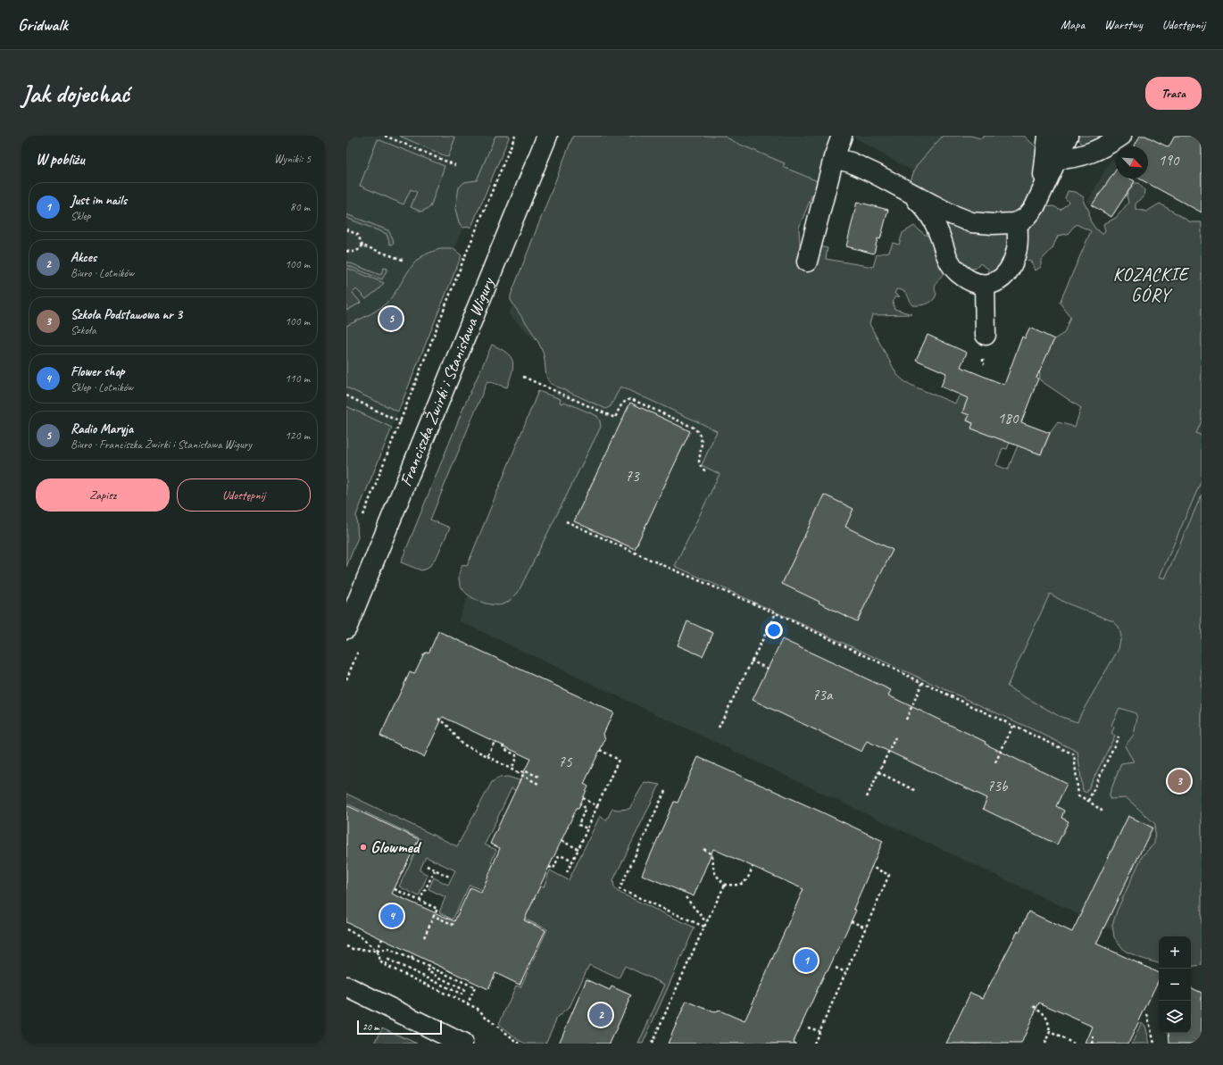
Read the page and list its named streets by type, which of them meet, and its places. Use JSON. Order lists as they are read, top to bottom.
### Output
{
  "streets": {
    "street": ["Franciszka Żwirki i Stanisława Wigury"]
  },
  "districts": ["KOZACKIE GÓRY"],
  "places": ["Glowmed"],
  "house_numbers": [
    "190",
    "180",
    "73",
    "73a",
    "75",
    "73b"
  ],
  "scale_bar": "20 m",
  "north": "bottom right",
  "page": {
    "header": "Gridwalk",
    "nav": ["Mapa", "Warstwy", "Udostępnij"],
    "buttons": [
      "Trasa",
      ["Zapisz", "Udostępnij"]
    ],
    "title": "Jak dojechać",
    "heading": ["W pobliżu", "Wyniki: 5"],
    "list": [
      {
        "mark": "1",
        "name": "Just im nails",
        "note": "Sklep",
        "value": "80 m"
      },
      {
        "mark": "2",
        "name": "Akces",
        "note": "Biuro · Lotników",
        "value": "100 m"
      },
      {
        "mark": "3",
        "name": "Szkoła Podstawowa nr 3",
        "note": "Szkoła",
        "value": "100 m"
      },
      {
        "mark": "4",
        "name": "Flower shop",
        "note": "Sklep · Lotników",
        "value": "110 m"
      },
      {
        "mark": "5",
        "name": "Radio Maryja",
        "note": "Biuro · Franciszka Żwirki i Stanisława Wigury",
        "value": "120 m"
      }
    ],
    "pins": [
      "5",
      "3",
      "4",
      "1",
      "2"
    ],
    "map_buttons": ["+", "−"],
    "scale": "20 m"
  }
}
